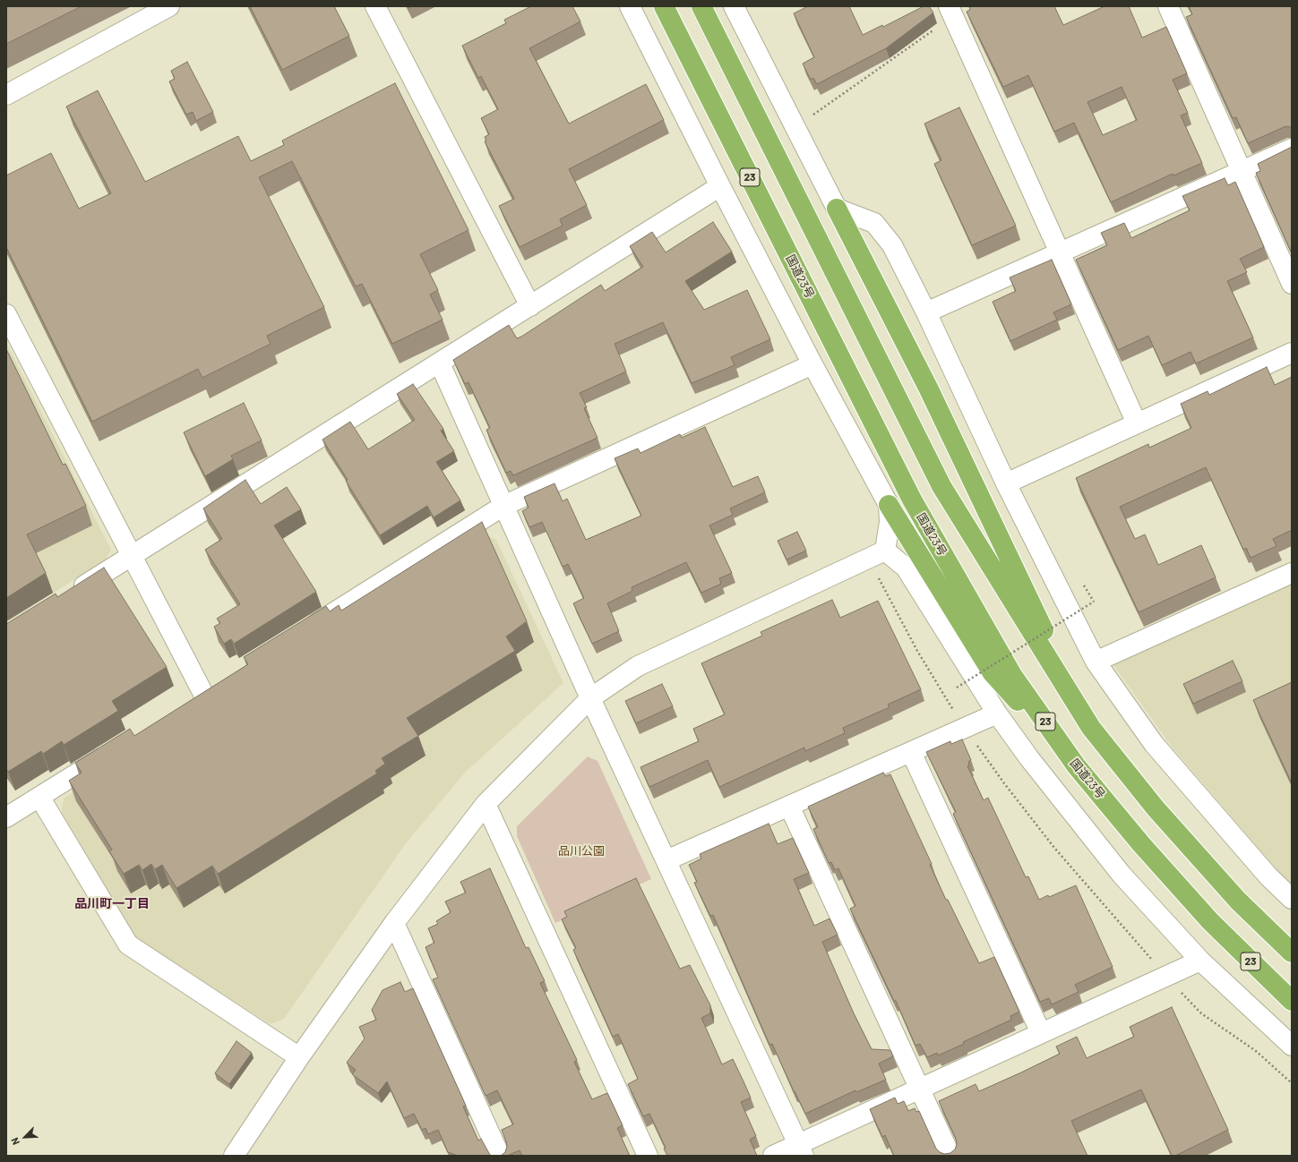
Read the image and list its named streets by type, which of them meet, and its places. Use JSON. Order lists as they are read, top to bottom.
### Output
{
  "streets": {
    "highway": ["23", "国道23号"]
  },
  "districts": ["品川町一丁目"],
  "parks": ["品川公園"],
  "north": "bottom left"
}
